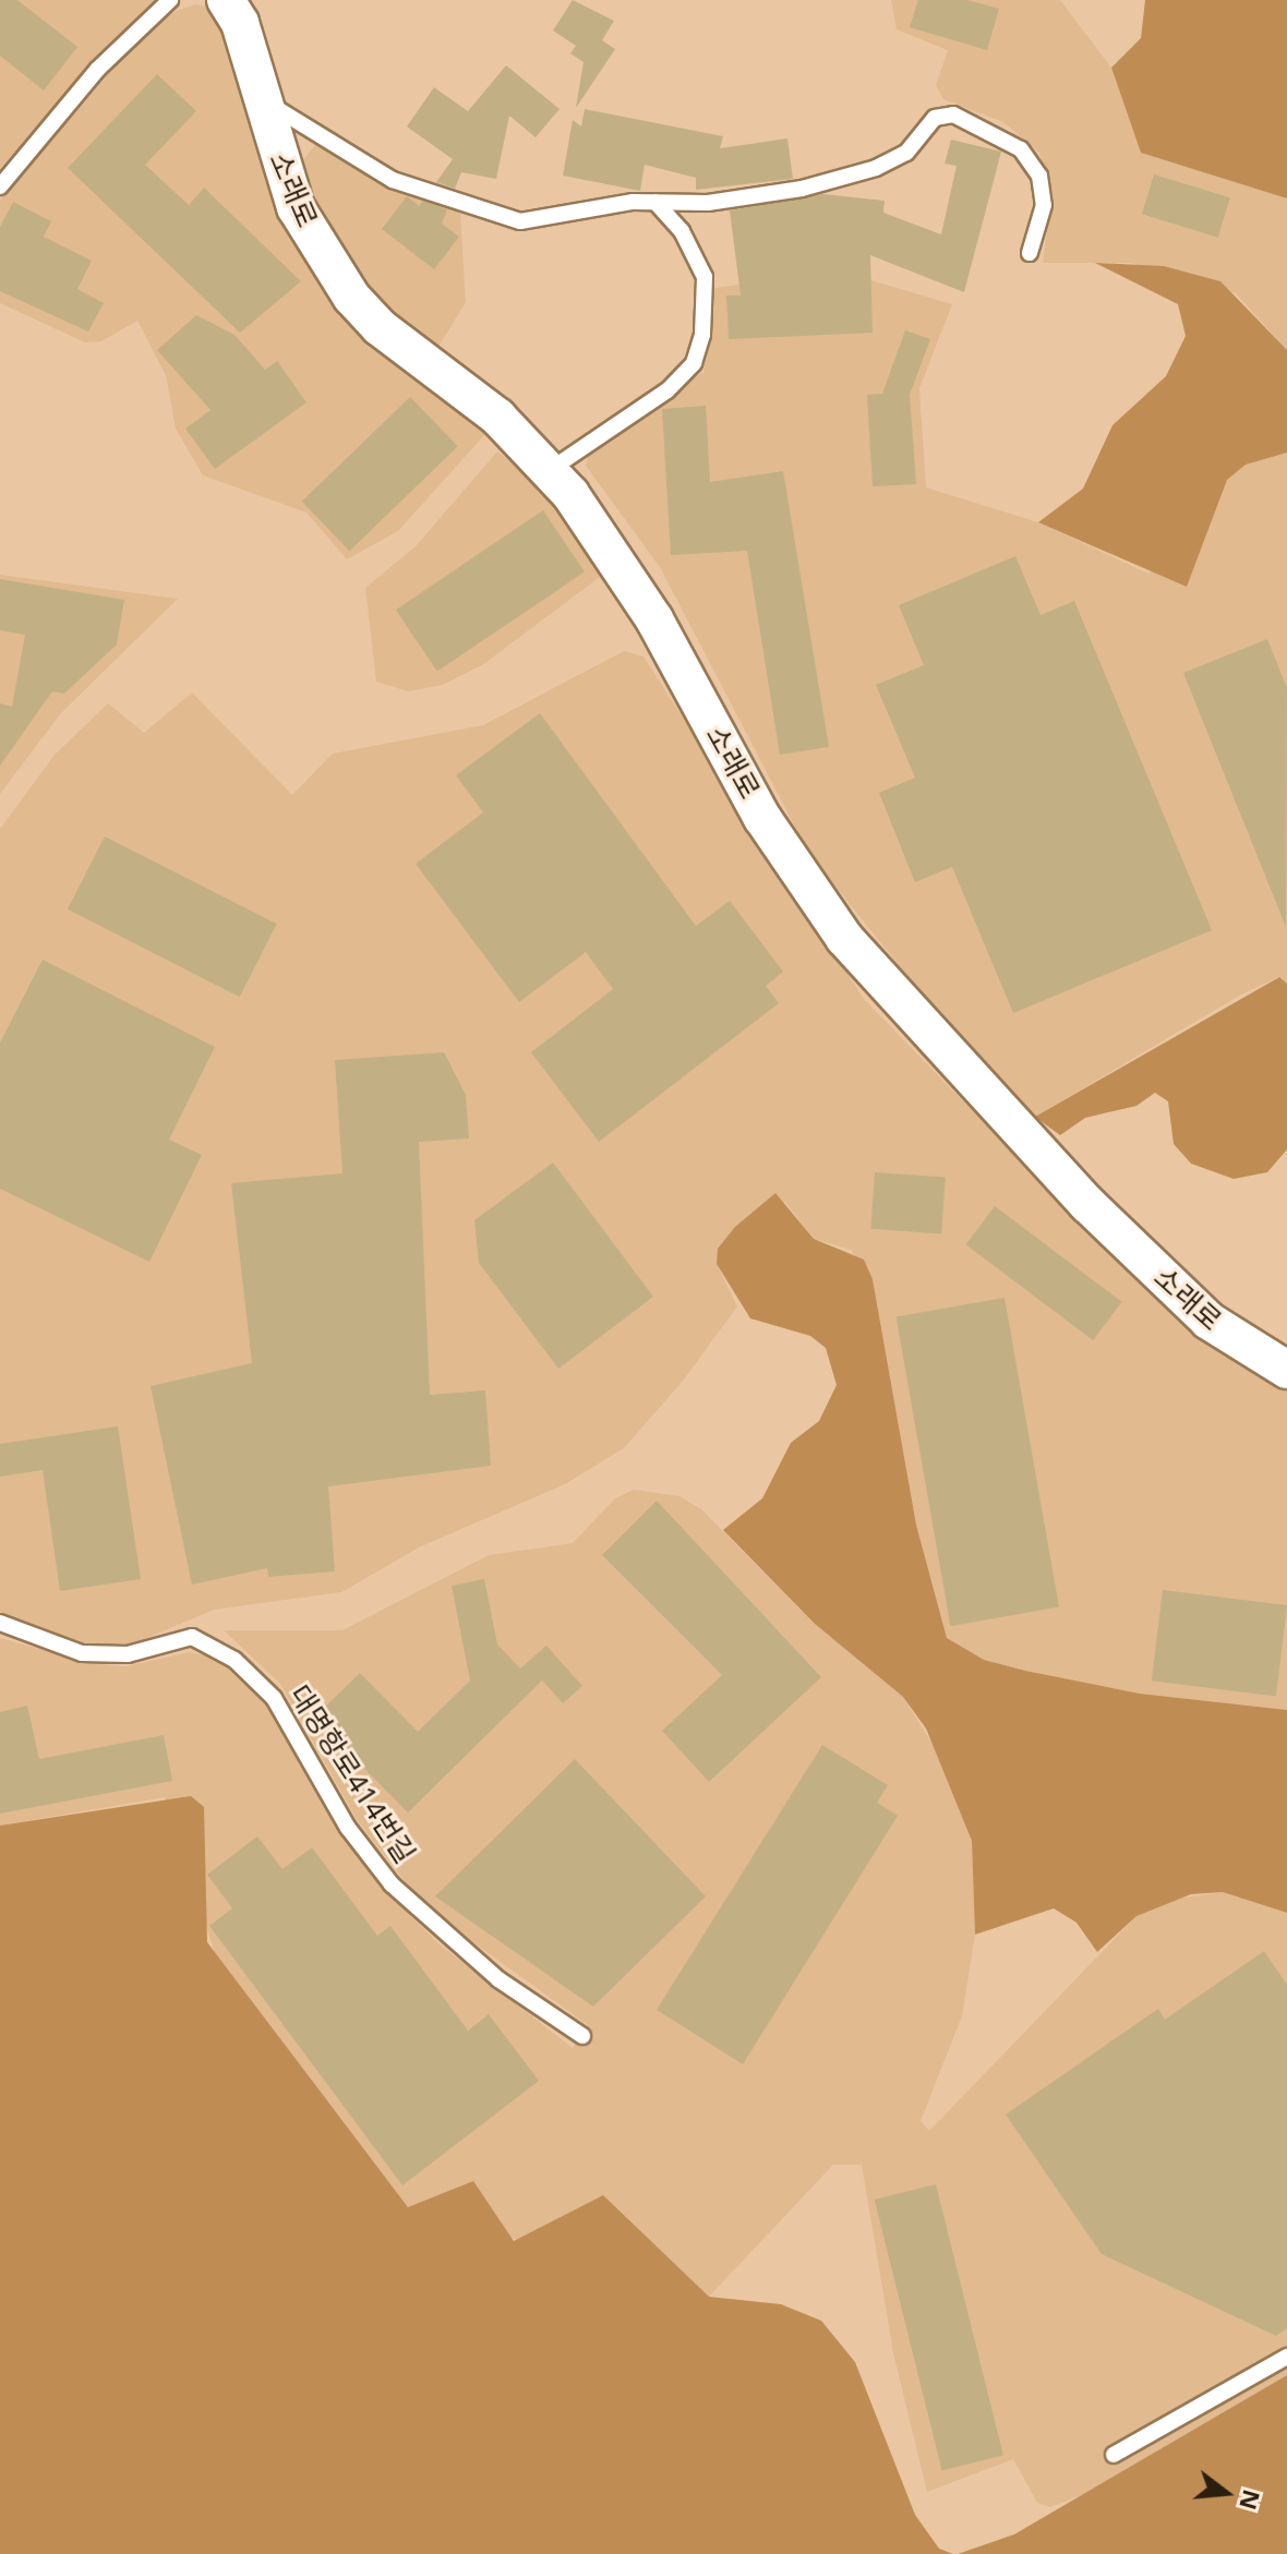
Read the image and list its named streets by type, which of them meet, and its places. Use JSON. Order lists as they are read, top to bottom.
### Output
{
  "streets": {
    "street": ["소래로"],
    "lane": ["대명항로414번길"]
  },
  "north": "right"
}
